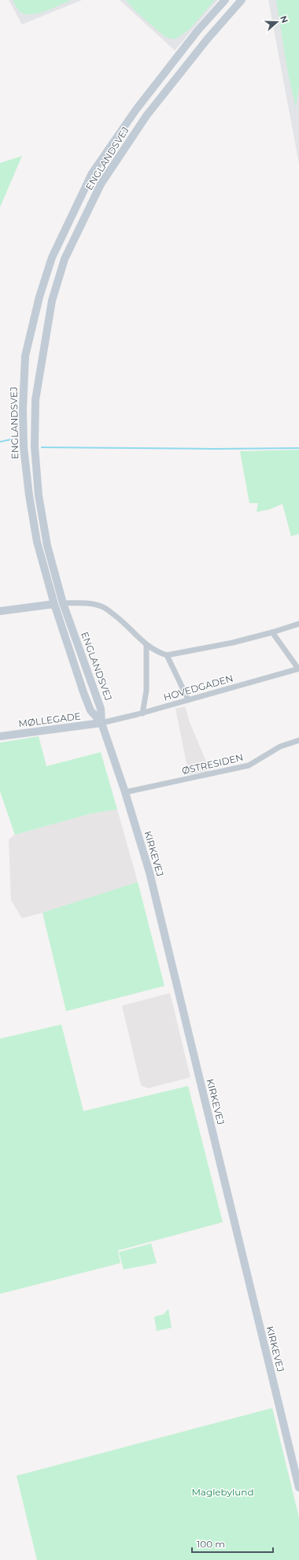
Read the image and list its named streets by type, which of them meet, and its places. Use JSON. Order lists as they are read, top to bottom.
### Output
{
  "streets": {
    "main road": ["ENGLANDSVEJ", "MØLLEGADE", "KIRKEVEJ"],
    "street": ["HOVEDGADEN", "ØSTRESIDEN"]
  },
  "crossings": [
    ["ENGLANDSVEJ", "HOVEDGADEN"],
    ["ENGLANDSVEJ", "MØLLEGADE"],
    ["ENGLANDSVEJ", "KIRKEVEJ"],
    ["HOVEDGADEN", "MØLLEGADE"],
    ["HOVEDGADEN", "KIRKEVEJ"],
    ["MØLLEGADE", "KIRKEVEJ"],
    ["ØSTRESIDEN", "KIRKEVEJ"]
  ],
  "parks": ["Maglebylund"],
  "scale_bar": "100 m",
  "north": "right"
}
